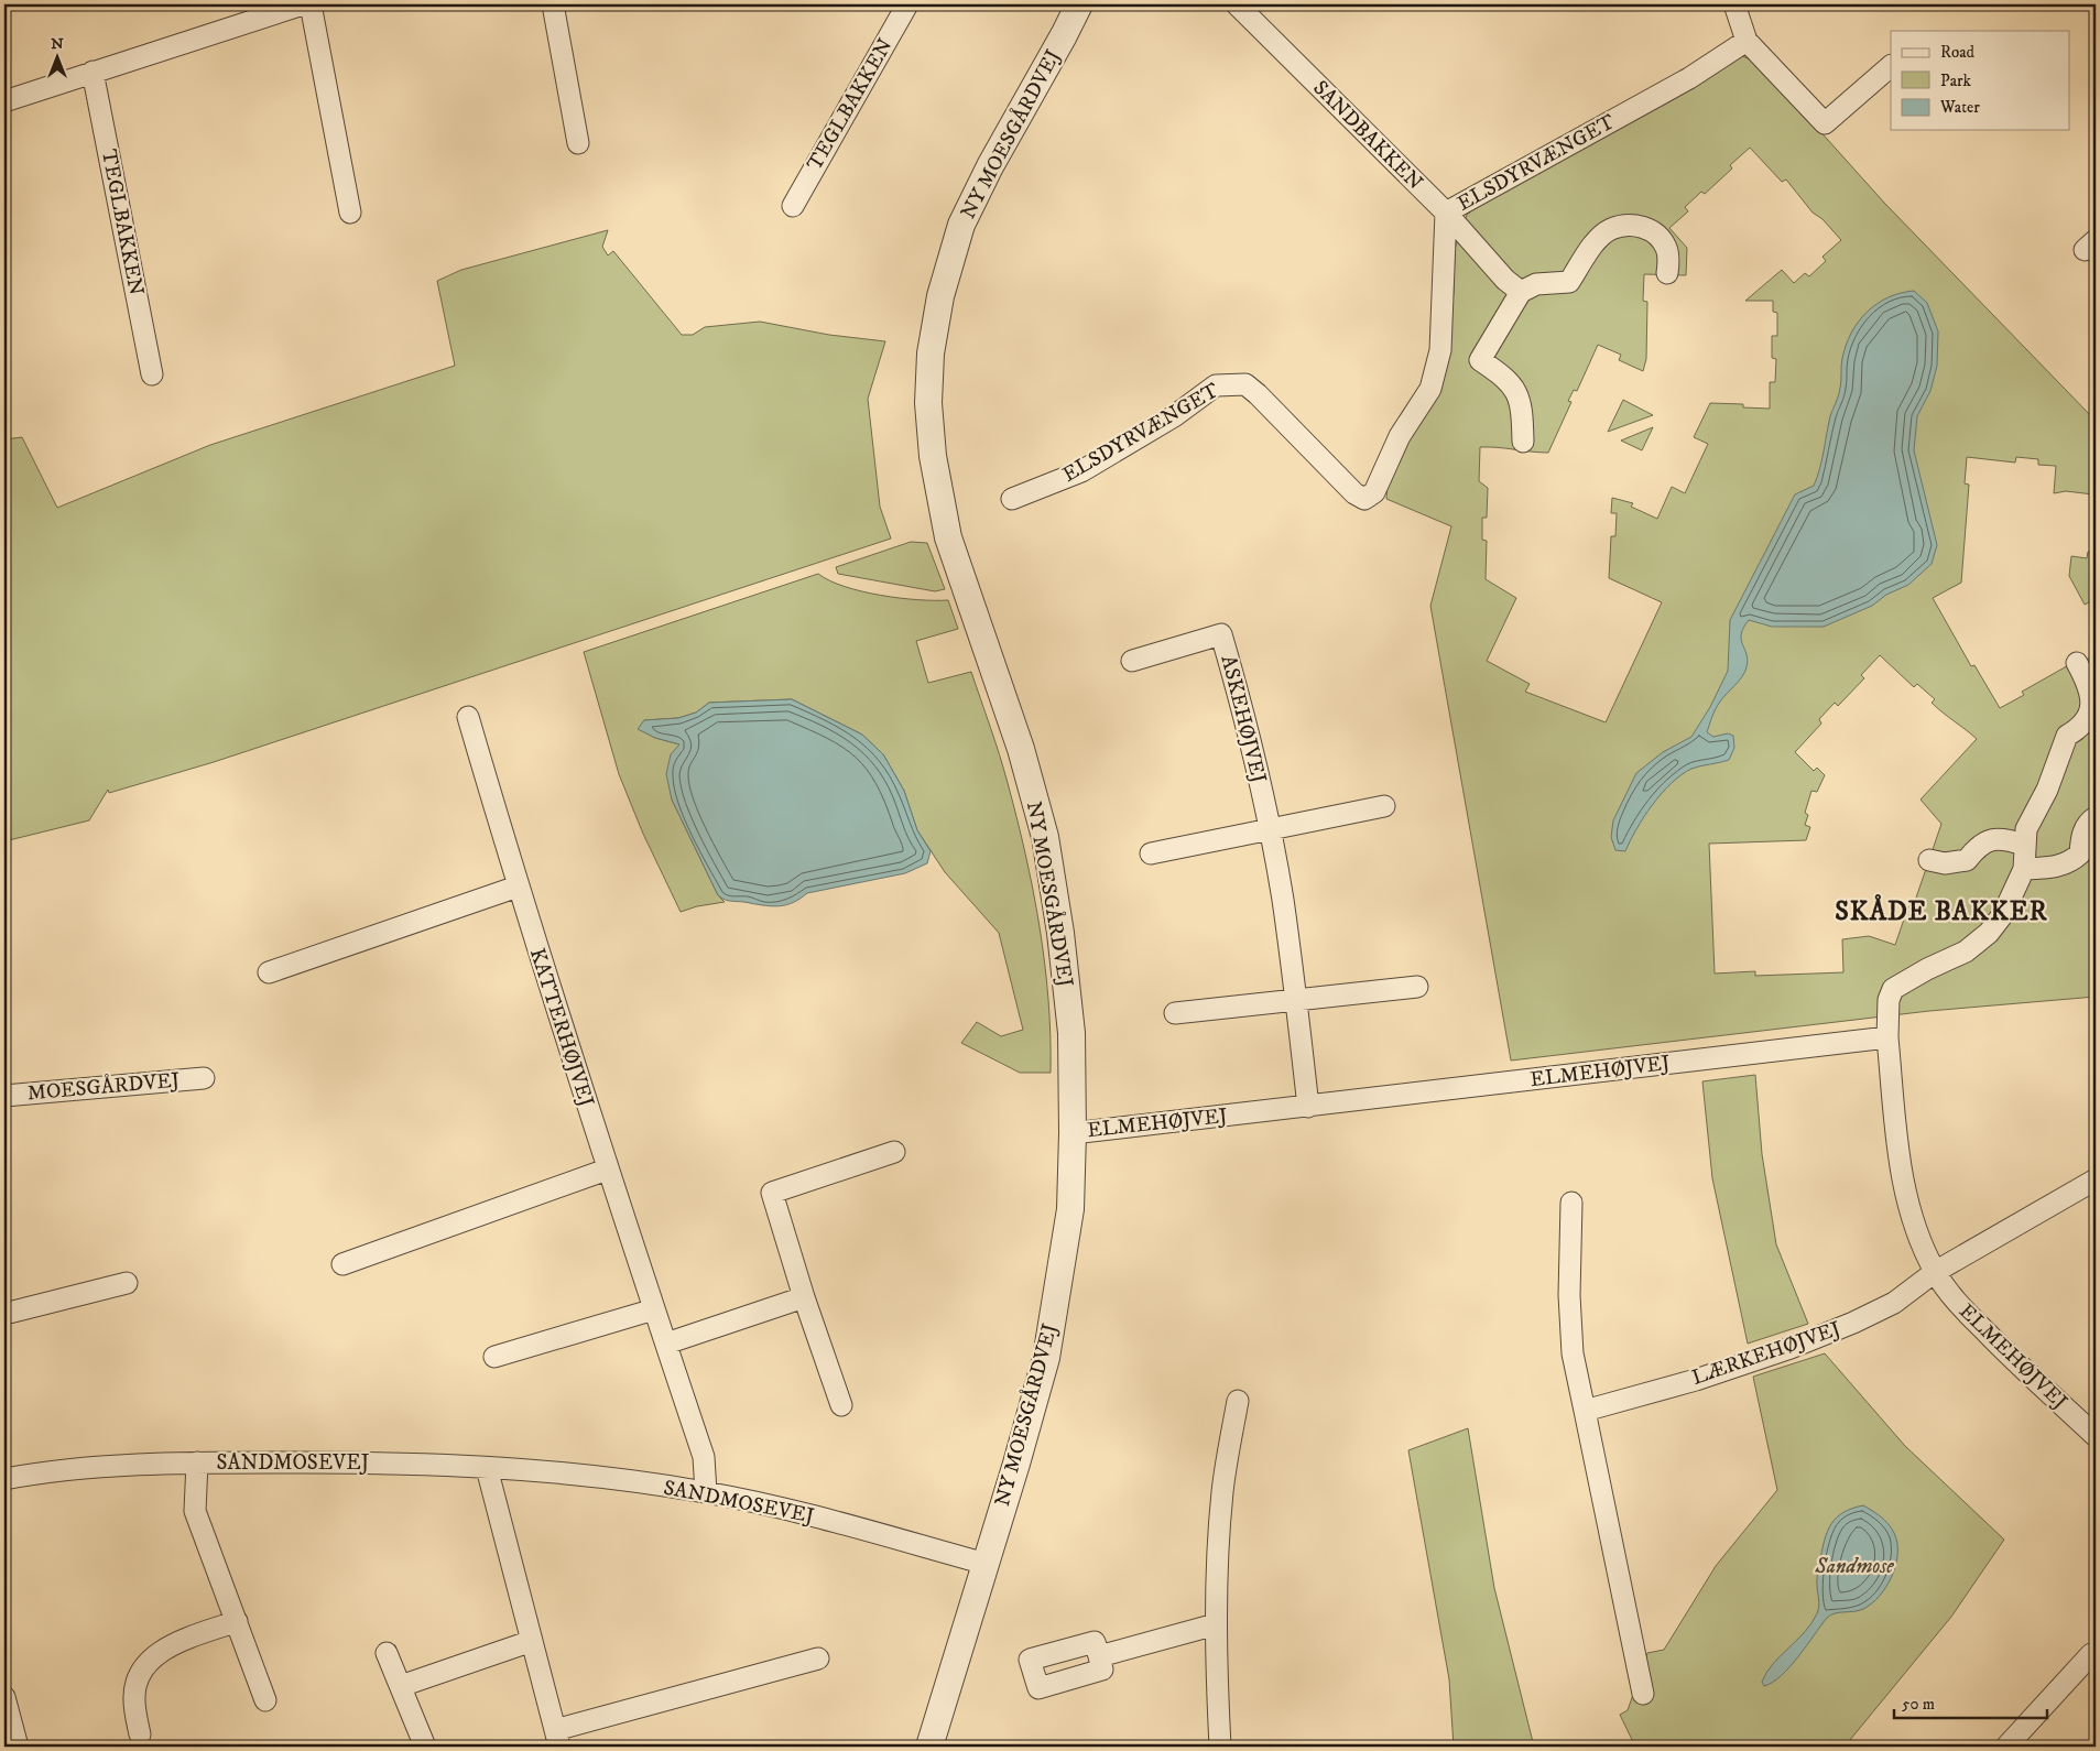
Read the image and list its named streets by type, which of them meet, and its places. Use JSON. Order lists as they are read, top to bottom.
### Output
{
  "streets": {
    "street": [
      "TEGLBAKKEN",
      "NY MOESGÅRDVEJ",
      "SANDBAKKEN",
      "ELSDYRVÆNGET",
      "ASKEHØJVEJ",
      "KATTERHØJVEJ",
      "ELMEHØJVEJ",
      "MOESGÅRDVEJ",
      "LÆRKEHØJVEJ",
      "SANDMOSEVEJ"
    ]
  },
  "crossings": [
    ["NY MOESGÅRDVEJ", "ELMEHØJVEJ"],
    ["NY MOESGÅRDVEJ", "SANDMOSEVEJ"],
    ["SANDBAKKEN", "ELSDYRVÆNGET"],
    ["ASKEHØJVEJ", "ELMEHØJVEJ"],
    ["KATTERHØJVEJ", "SANDMOSEVEJ"],
    ["ELMEHØJVEJ", "LÆRKEHØJVEJ"]
  ],
  "districts": ["SKÅDE BAKKER"],
  "parks": ["Sandmose"],
  "legend": ["Road", "Park", "Water"],
  "scale_bar": "50 m",
  "north": "top"
}
